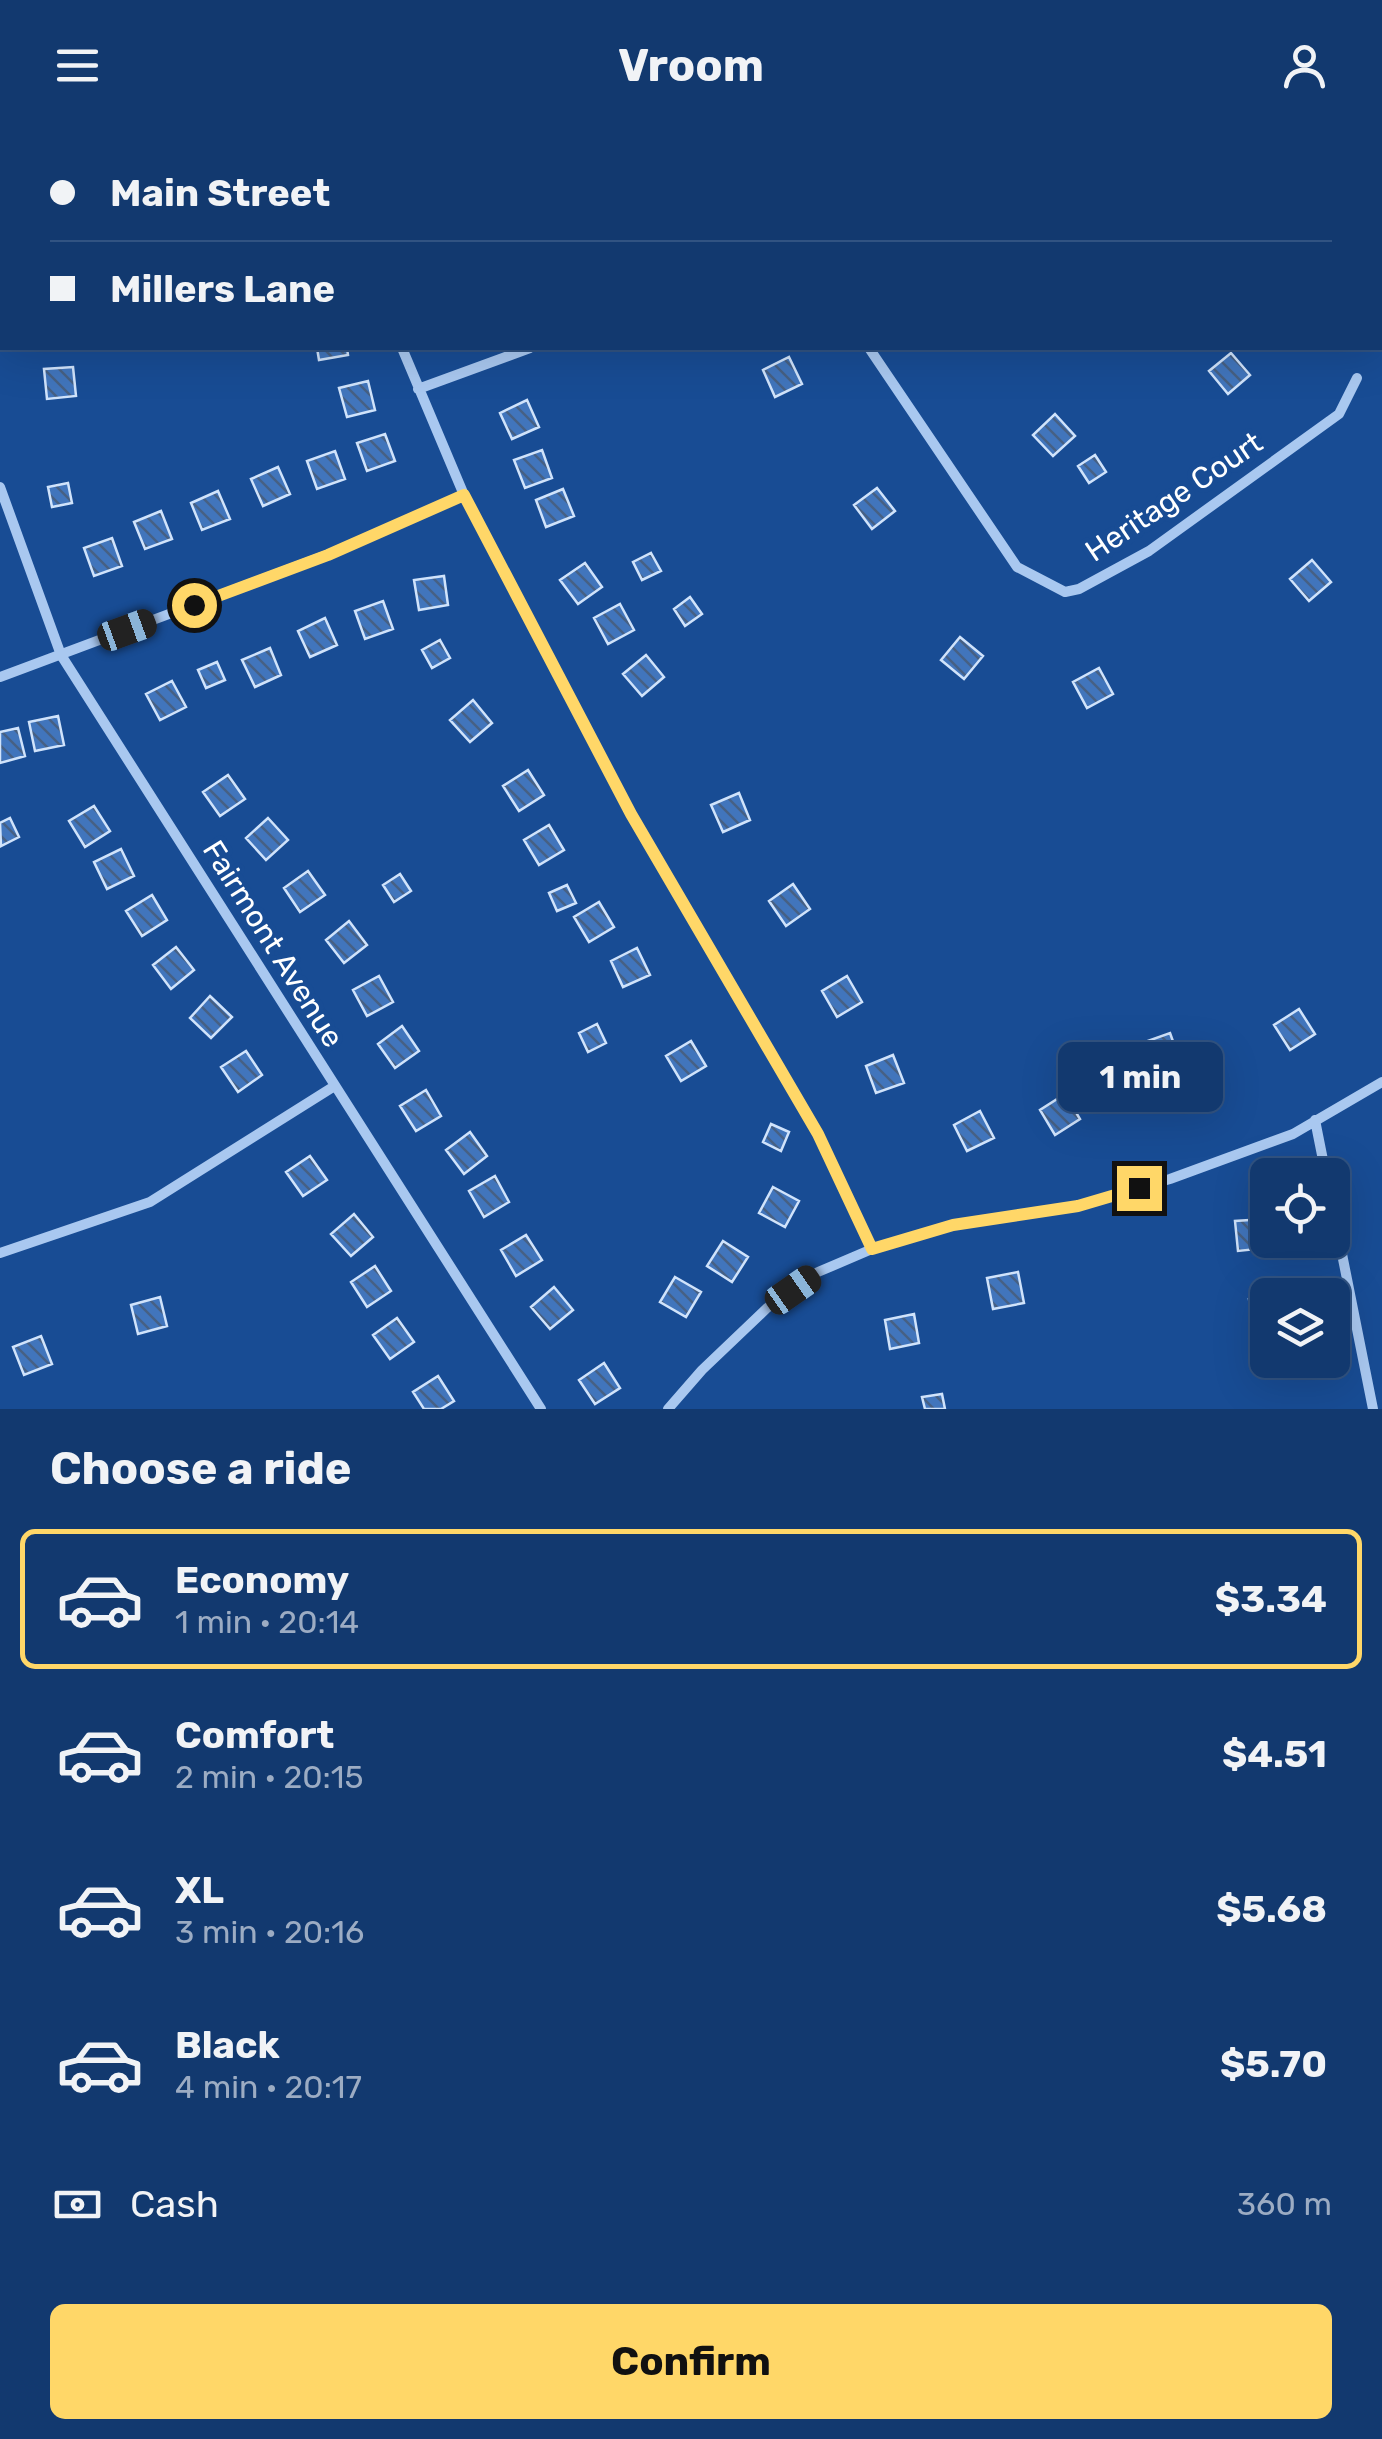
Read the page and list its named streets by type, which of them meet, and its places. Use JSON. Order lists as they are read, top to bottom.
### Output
{
  "streets": {
    "street": ["Heritage Court", "Fairmont Avenue"]
  },
  "page": {
    "header": "Vroom",
    "banner": ["Main Street", "Millers Lane"],
    "bubble": "1 min",
    "heading": "Choose a ride",
    "list": [
      {
        "name": "Economy",
        "note": "1 min · 20:14",
        "value": "$3.34"
      },
      {
        "name": "Comfort",
        "note": "2 min · 20:15",
        "value": "$4.51"
      },
      {
        "name": "XL",
        "note": "3 min · 20:16",
        "value": "$5.68"
      },
      {
        "name": "Black",
        "note": "4 min · 20:17",
        "value": "$5.70"
      }
    ],
    "pay": ["Cash", "360 m"],
    "buttons": "Confirm"
  }
}
